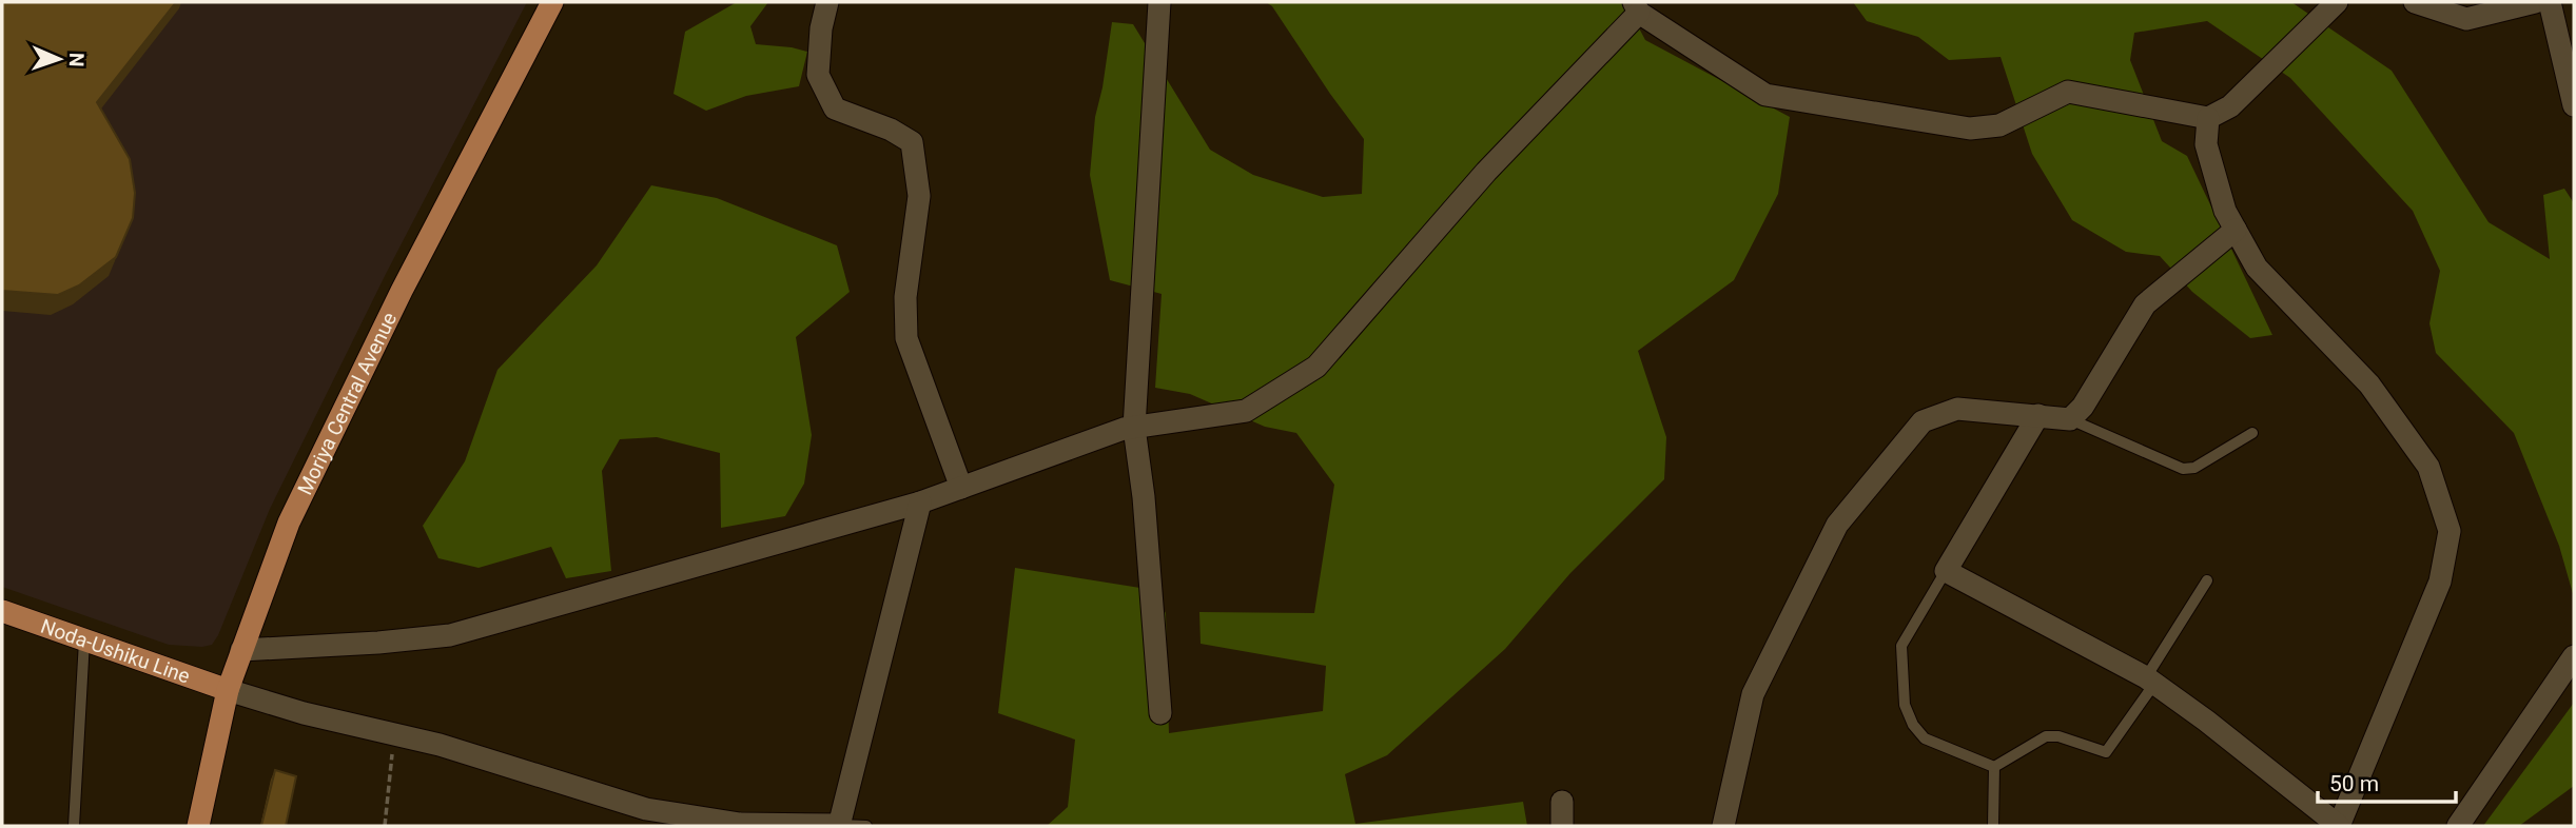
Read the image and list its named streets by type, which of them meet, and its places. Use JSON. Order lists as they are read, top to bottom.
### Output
{
  "streets": {
    "main road": ["Moriya Central Avenue", "Noda-Ushiku Line"]
  },
  "crossings": [
    ["Moriya Central Avenue", "Noda-Ushiku Line"]
  ],
  "scale_bar": "50 m",
  "north": "right"
}
